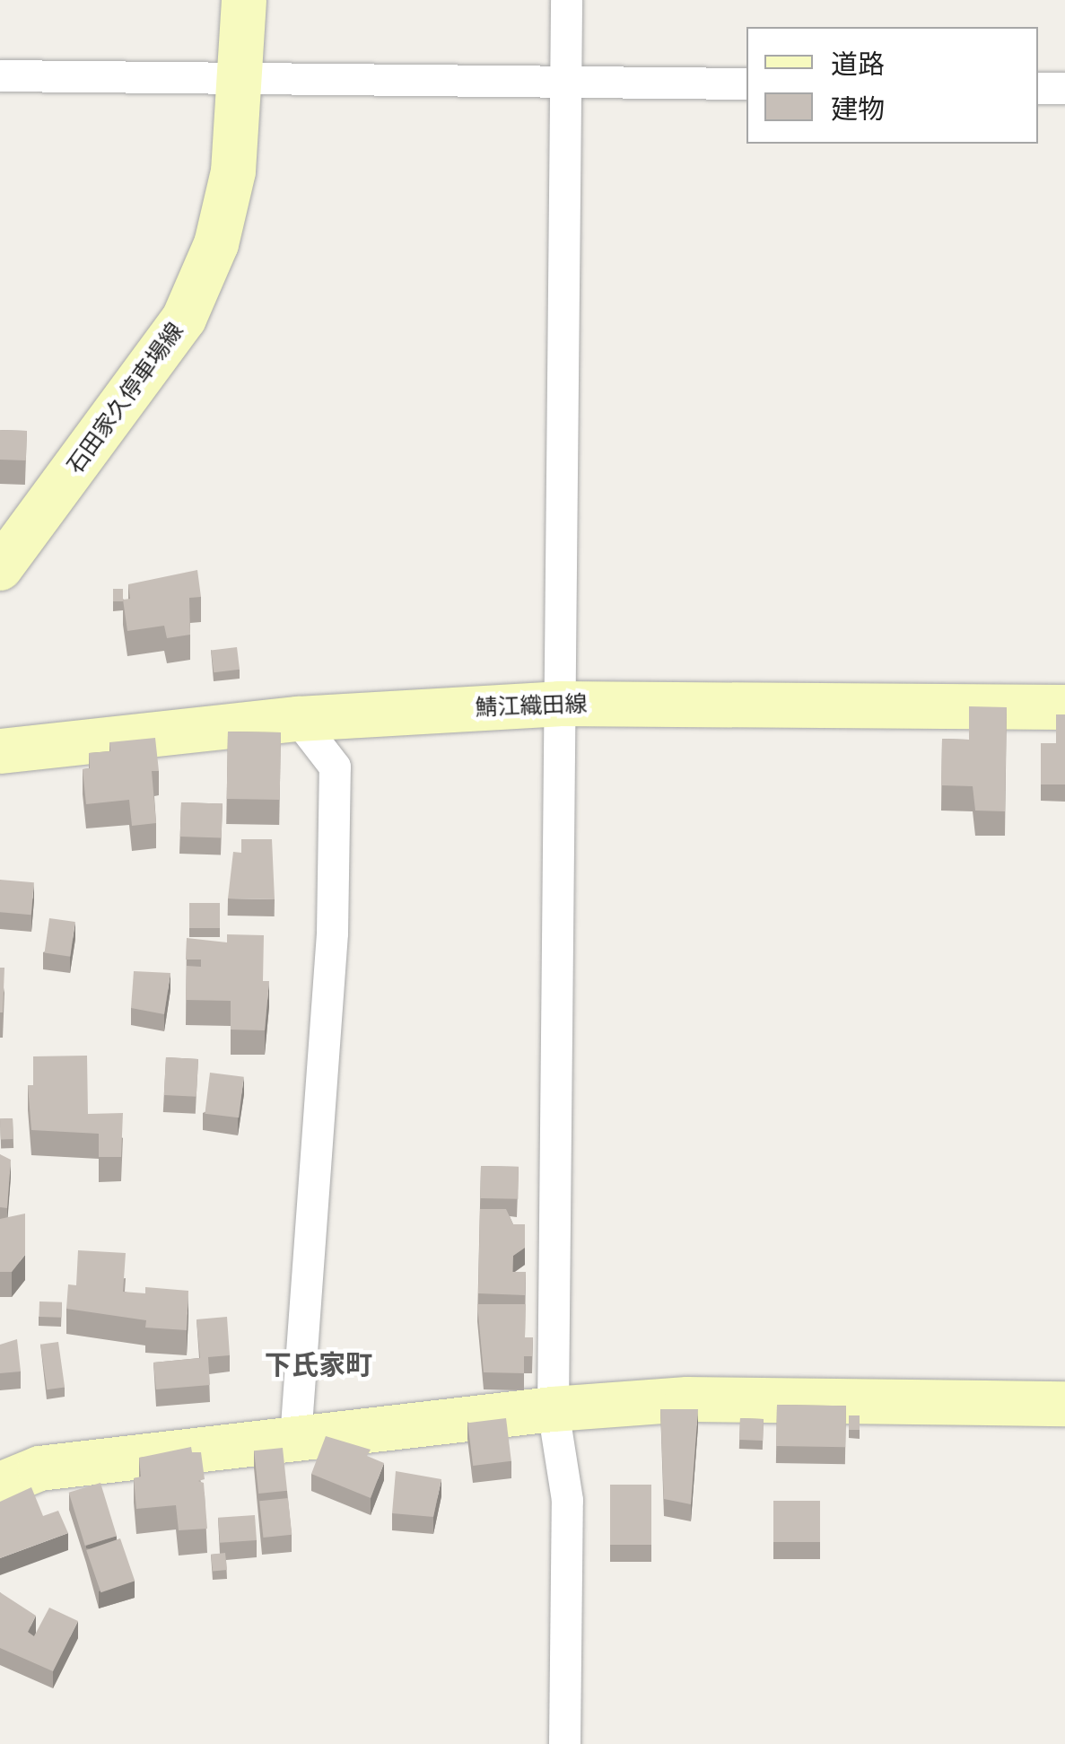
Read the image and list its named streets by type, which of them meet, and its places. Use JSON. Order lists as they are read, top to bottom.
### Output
{
  "streets": {
    "main road": ["石田家久停車場線", "鯖江織田線"]
  },
  "districts": ["下氏家町"],
  "legend": ["道路", "建物"]
}
